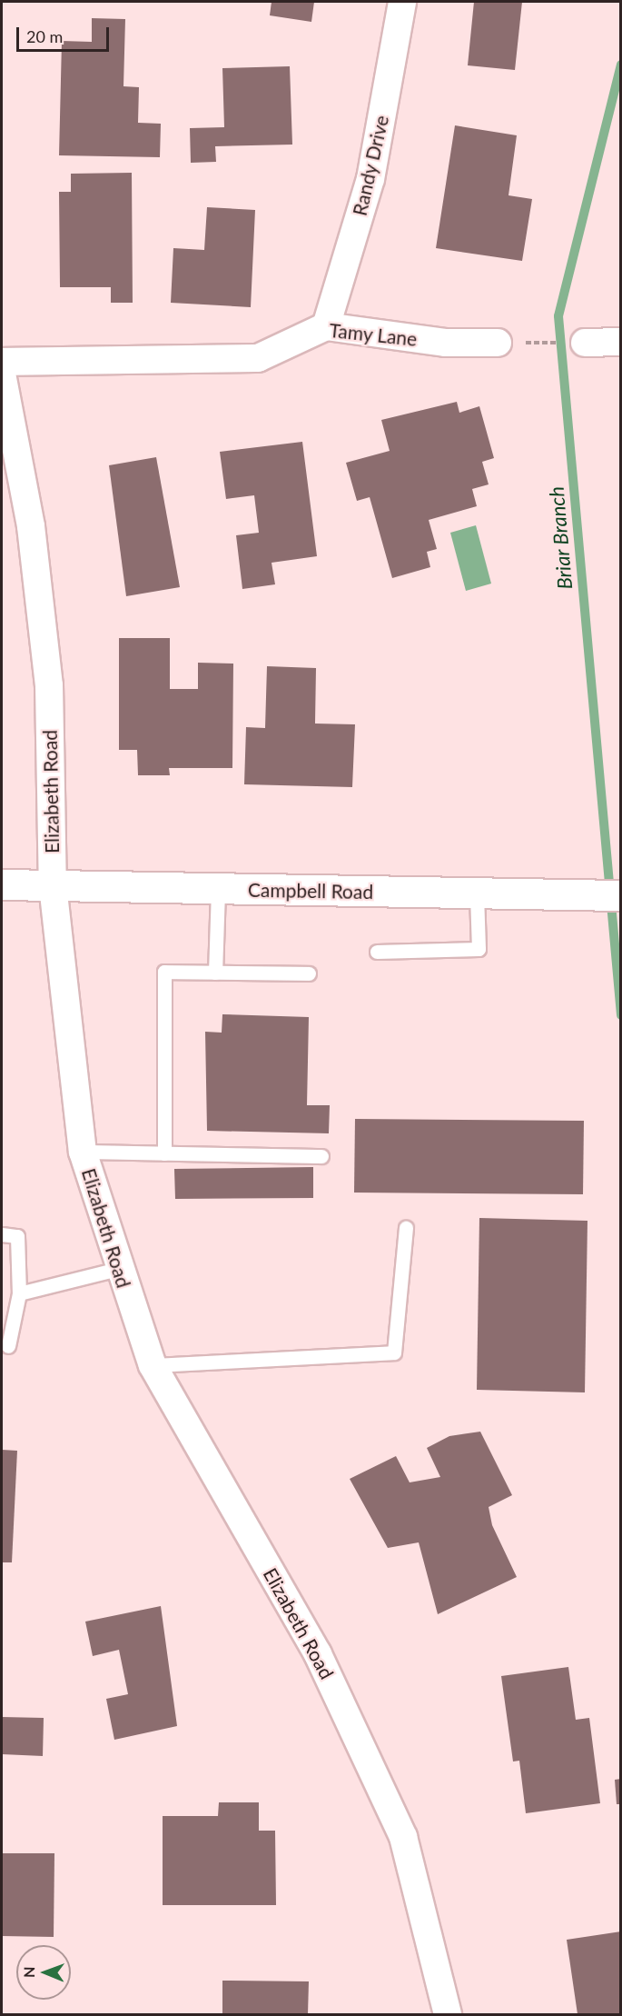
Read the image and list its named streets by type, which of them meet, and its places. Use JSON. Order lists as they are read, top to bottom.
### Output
{
  "streets": {
    "street": [
      "Randy Drive",
      "Tamy Lane",
      "Elizabeth Road",
      "Campbell Road"
    ]
  },
  "crossings": [
    ["Randy Drive", "Tamy Lane"],
    ["Elizabeth Road", "Campbell Road"]
  ],
  "water": ["Briar Branch"],
  "scale_bar": "20 m",
  "north": "left"
}
